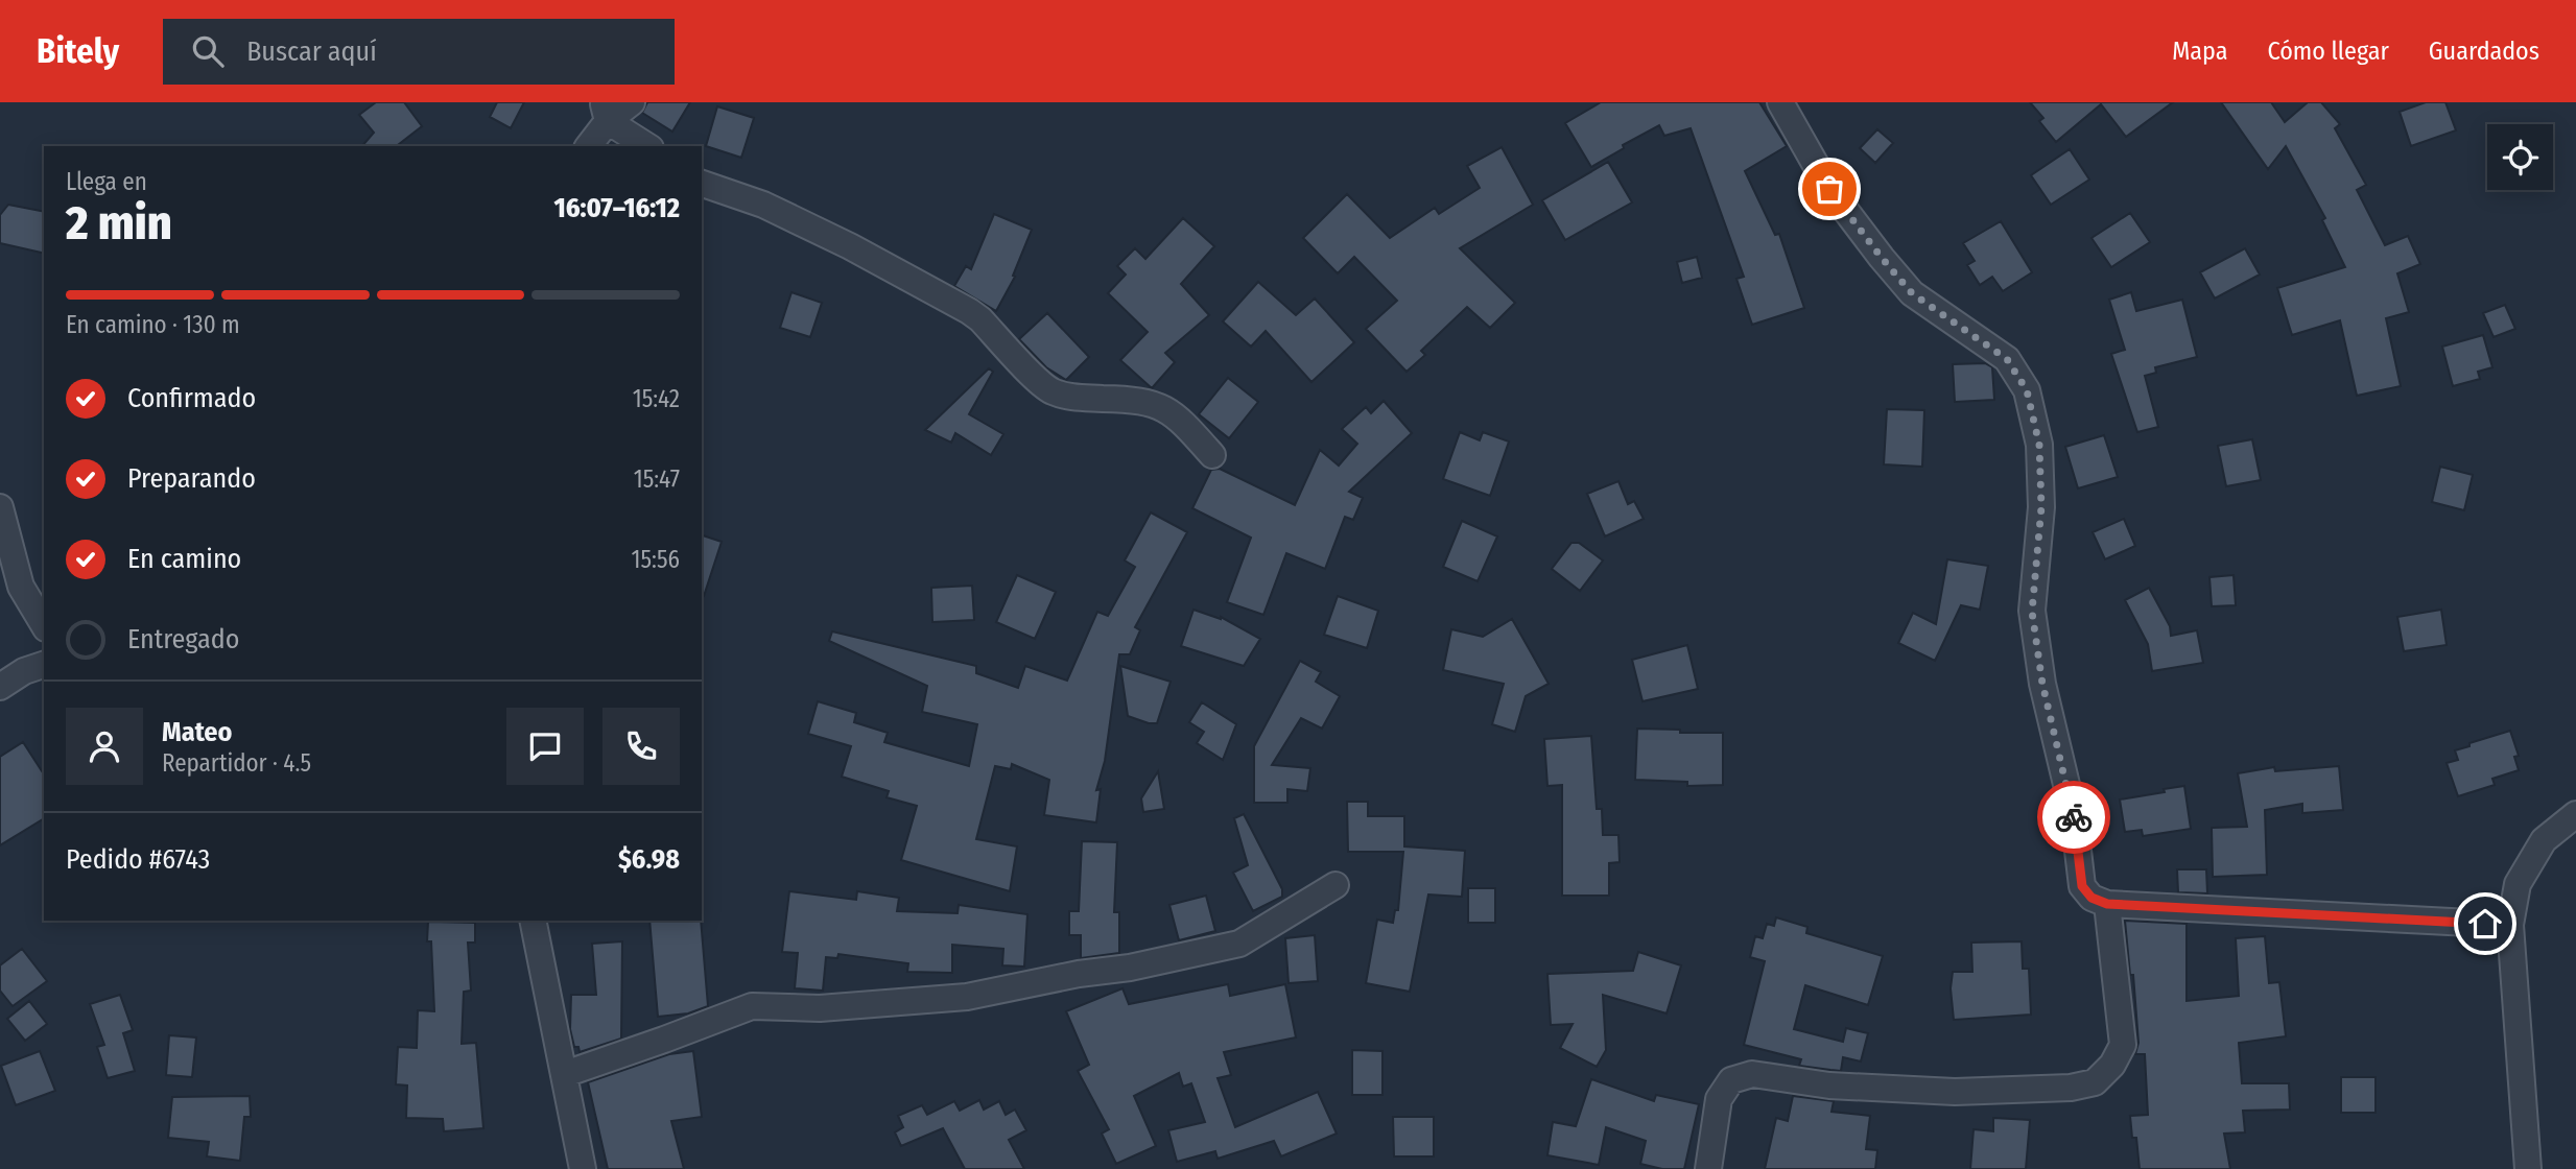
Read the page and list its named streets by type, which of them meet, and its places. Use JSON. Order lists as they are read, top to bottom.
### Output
{
  "page": {
    "header": "Bitely",
    "search": "Buscar aquí",
    "nav": ["Mapa", "Cómo llegar", "Guardados"],
    "heading": ["2 min", "Llega en", "16:07–16:12"],
    "panel": [
      "Mateo",
      "Repartidor · 4.5",
      "Pedido #6743",
      "$6.98"
    ],
    "bar": "En camino · 130 m",
    "list": [
      ["Confirmado", "15:42"],
      ["Preparando", "15:47"],
      ["En camino", "15:56"],
      "Entregado"
    ]
  }
}
